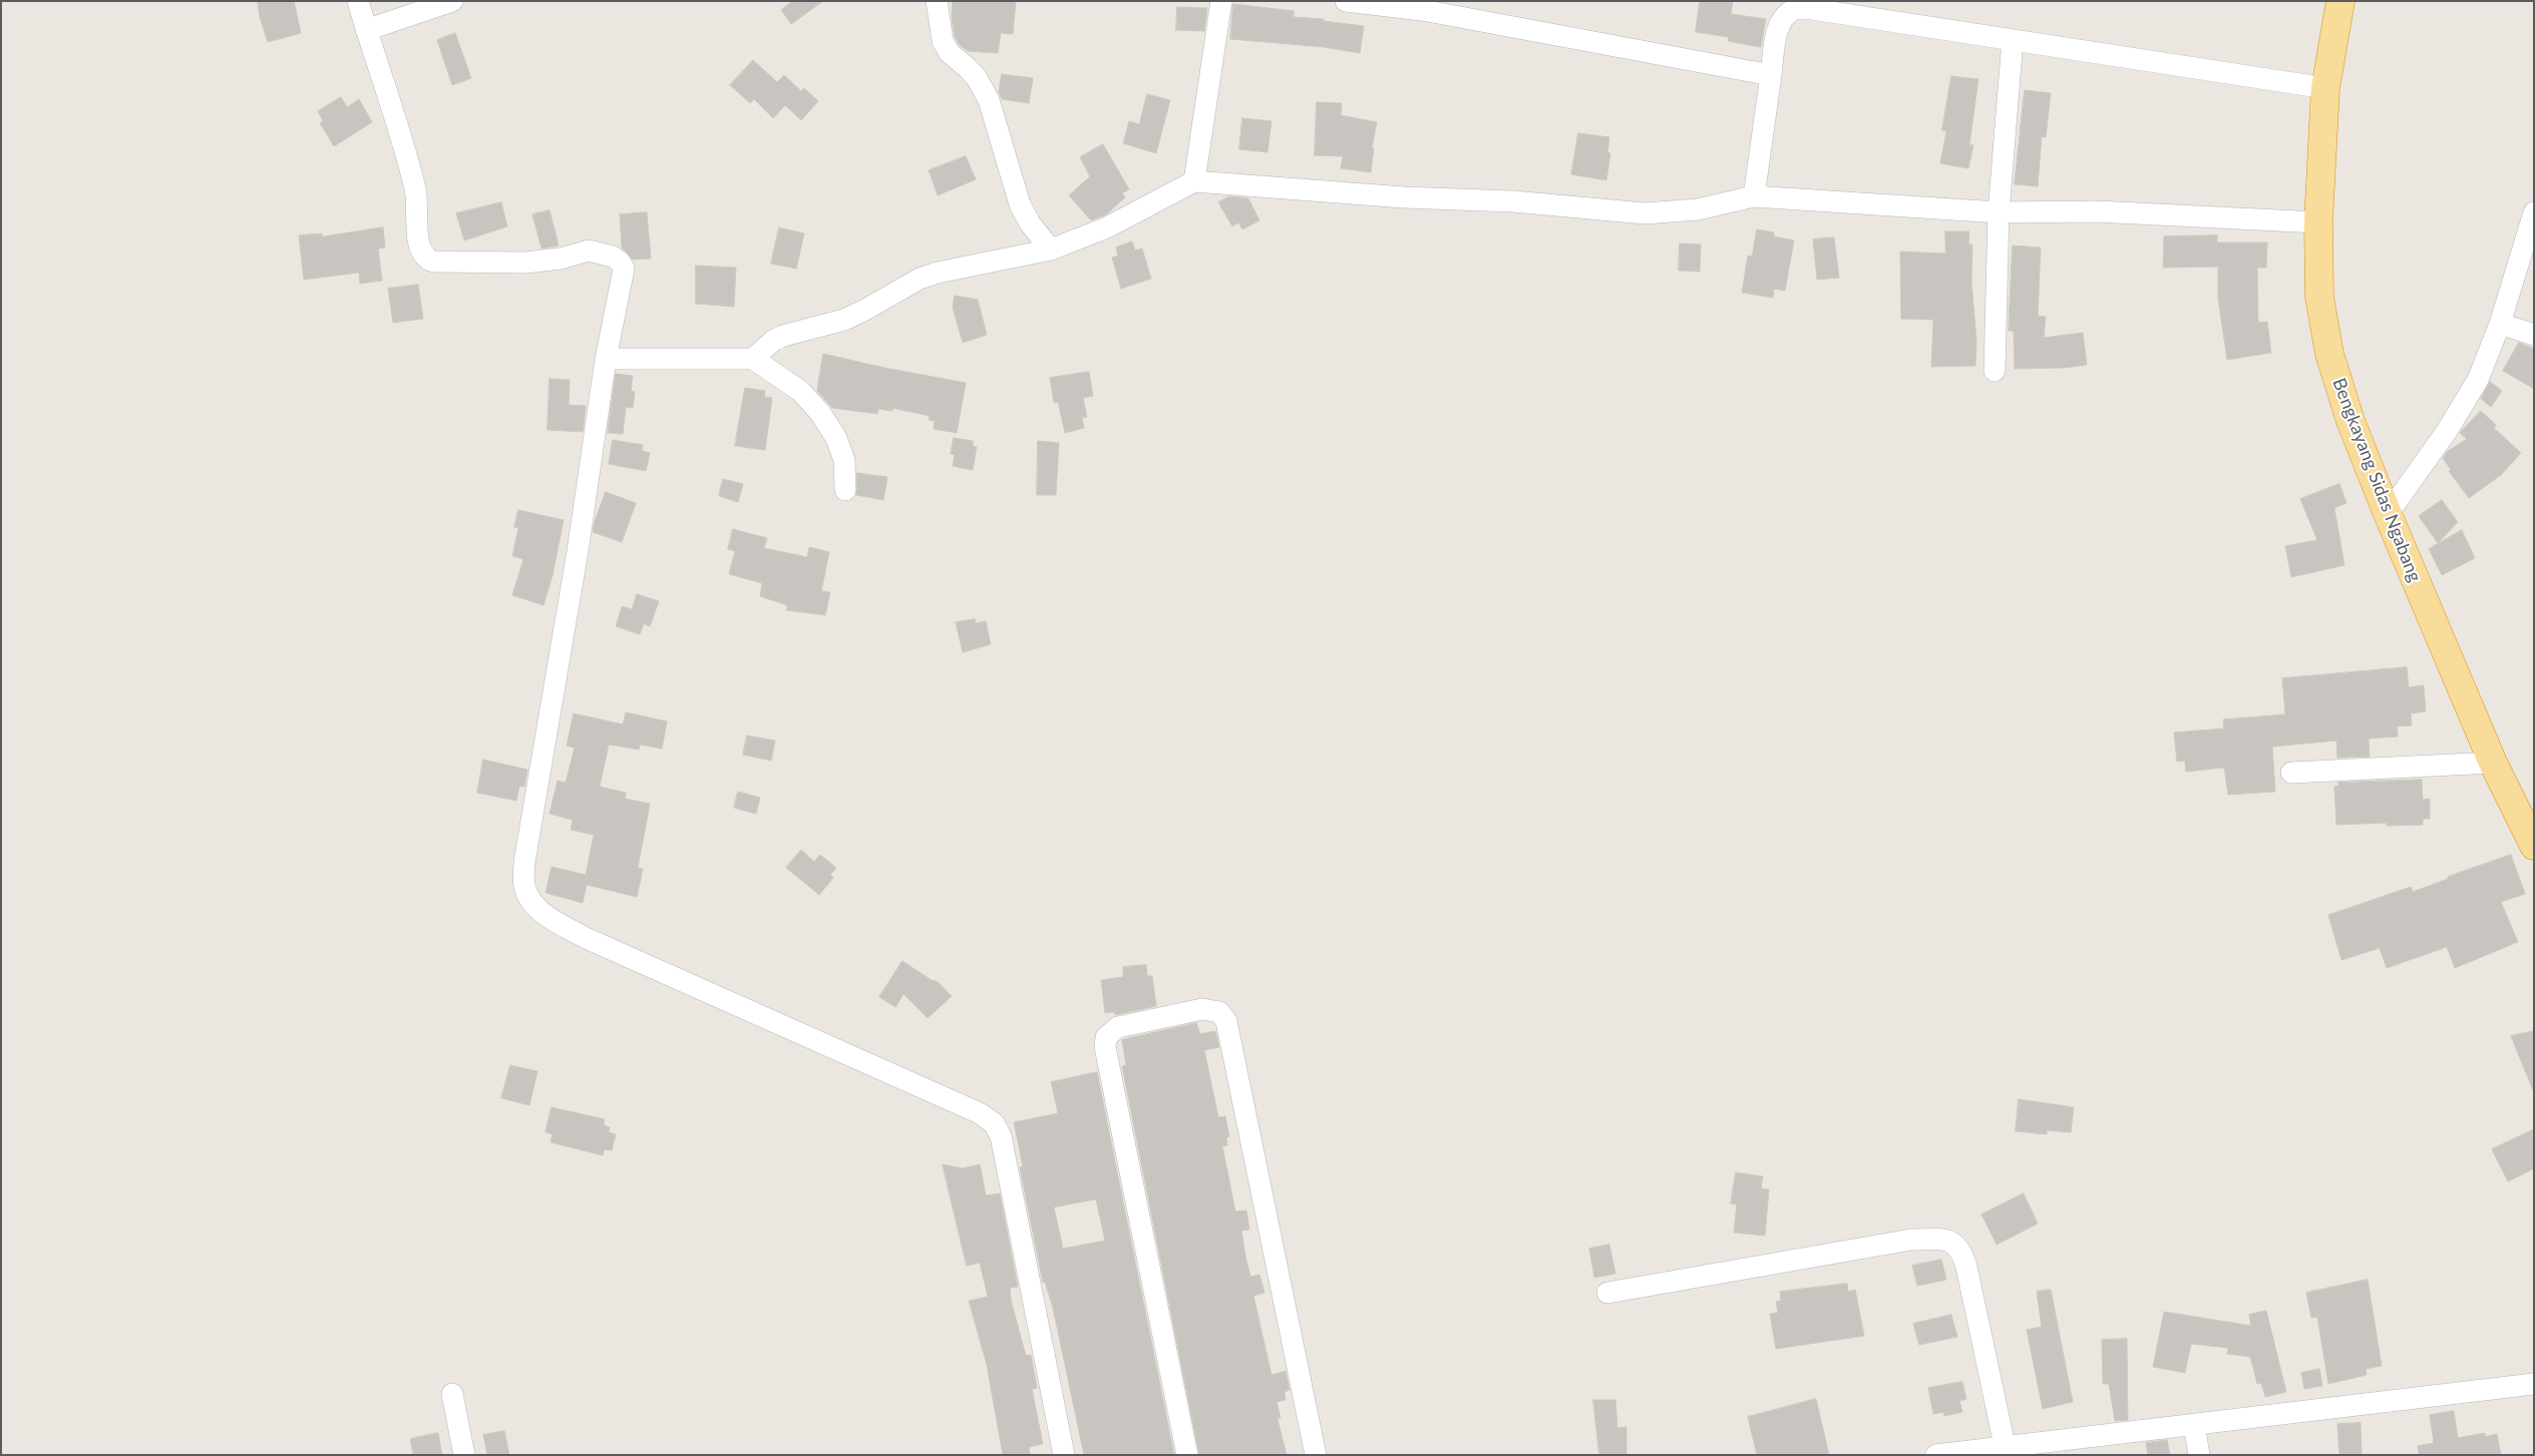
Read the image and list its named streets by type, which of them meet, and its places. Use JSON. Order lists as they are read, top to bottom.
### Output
{
  "streets": {
    "highway": ["Bengkayang Sidas Ngabang"]
  }
}
